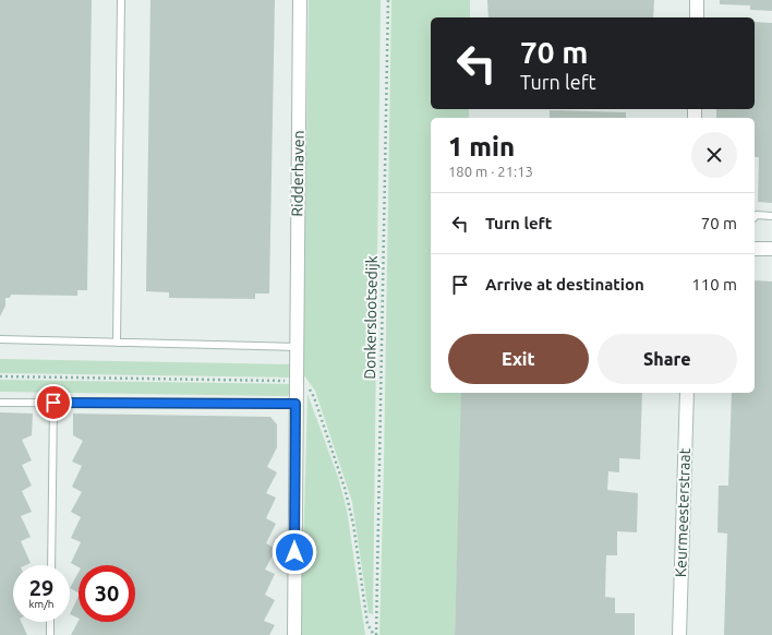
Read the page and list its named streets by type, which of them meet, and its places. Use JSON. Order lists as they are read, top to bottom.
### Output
{
  "streets": {
    "street": ["Ridderhaven", "Keurmeesterstraat"],
    "path": ["Donkerslootsedijk"]
  },
  "page": {
    "turn": ["70 m", "Turn left"],
    "heading": ["1 min", "180 m · 21:13"],
    "list": [
      {
        "name": "Turn left",
        "value": "70 m"
      },
      {
        "name": "Arrive at destination",
        "value": "110 m"
      }
    ],
    "buttons": ["Exit", "Share"],
    "speed": "29 km/h",
    "limit": "30"
  }
}
